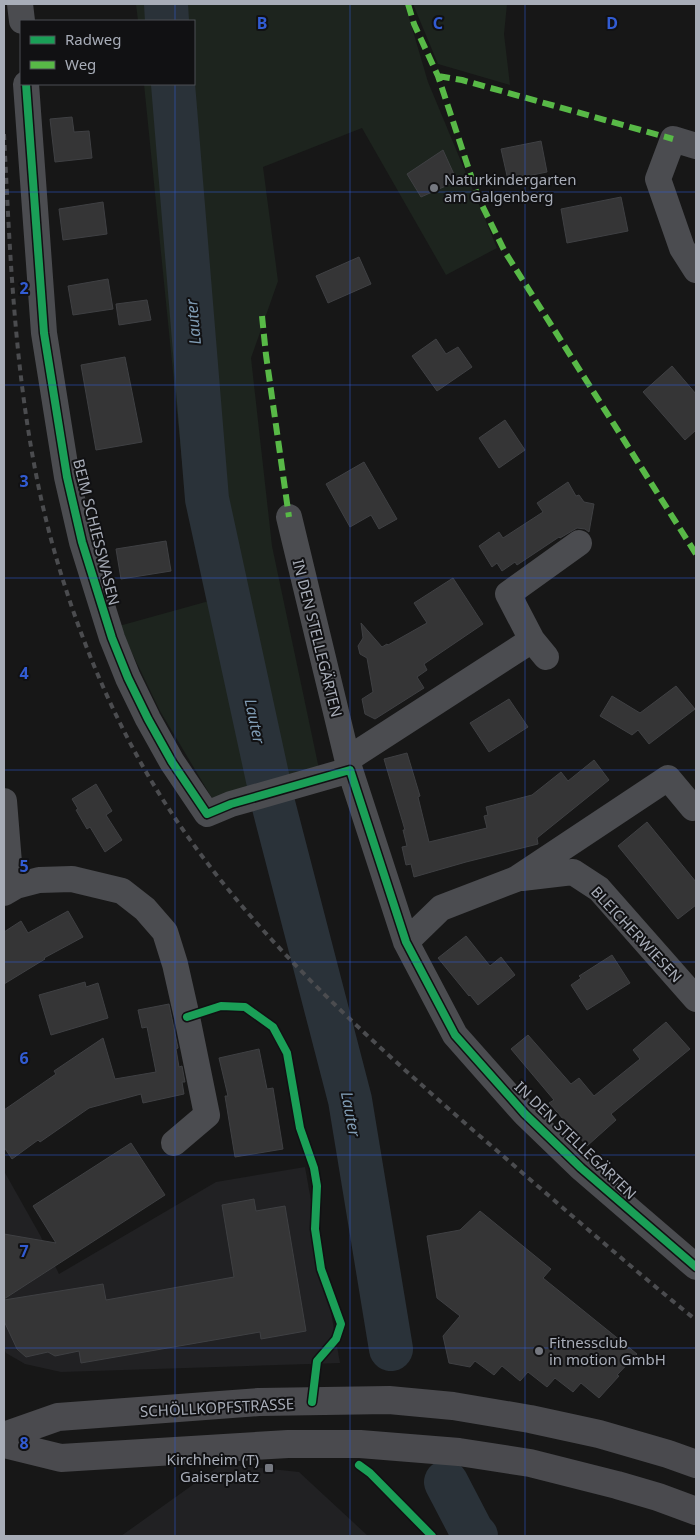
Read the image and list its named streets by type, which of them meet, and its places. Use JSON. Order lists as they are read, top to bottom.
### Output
{
  "streets": {
    "main road": ["SCHÖLLKOPFSTRASSE"],
    "street": ["BEIM SCHIESSWASEN", "IN DEN STELLEGÄRTEN", "BLEICHERWIESEN"]
  },
  "crossings": [
    ["BEIM SCHIESSWASEN", "IN DEN STELLEGÄRTEN"],
    ["IN DEN STELLEGÄRTEN", "BLEICHERWIESEN"]
  ],
  "water": ["Lauter"],
  "places": {
    "other": ["Naturkindergarten am Galgenberg", "Fitnessclub in motion GmbH"],
    "transit": ["Kirchheim (T) Gaiserplatz"]
  },
  "legend": ["Radweg", "Weg"],
  "grid": {
    "columns": ["B", "C", "D"],
    "rows": [
      "2",
      "3",
      "4",
      "5",
      "6",
      "7",
      "8"
    ]
  }
}
